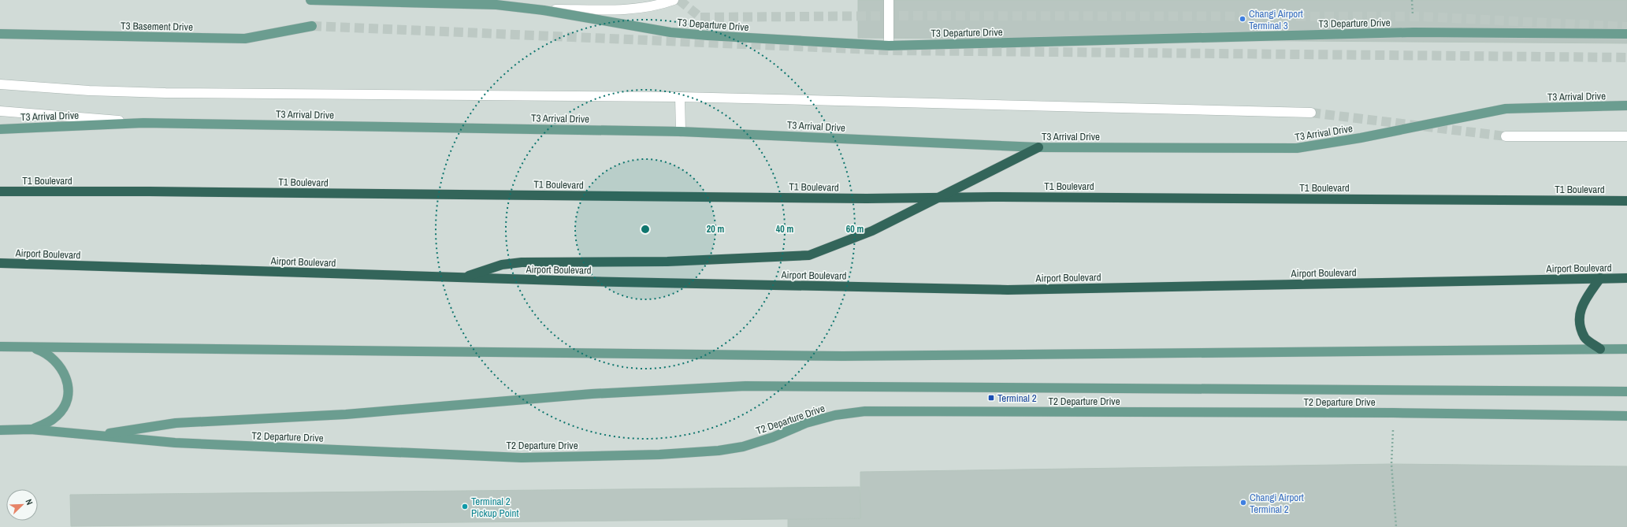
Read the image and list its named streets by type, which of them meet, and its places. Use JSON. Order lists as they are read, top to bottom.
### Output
{
  "streets": {
    "highway": ["T1 Boulevard", "Airport Boulevard"],
    "main road": [
      "T3 Departure Drive",
      "T3 Basement Drive",
      "T3 Arrival Drive",
      "T2 Departure Drive"
    ]
  },
  "places": {
    "other": ["Changi Airport Terminal 3", "Changi Airport Terminal 2", "Terminal 2 Pickup Point"],
    "transit": ["Terminal 2"]
  },
  "north": "top right",
  "rings": ["20 m", "40 m", "60 m"]
}
